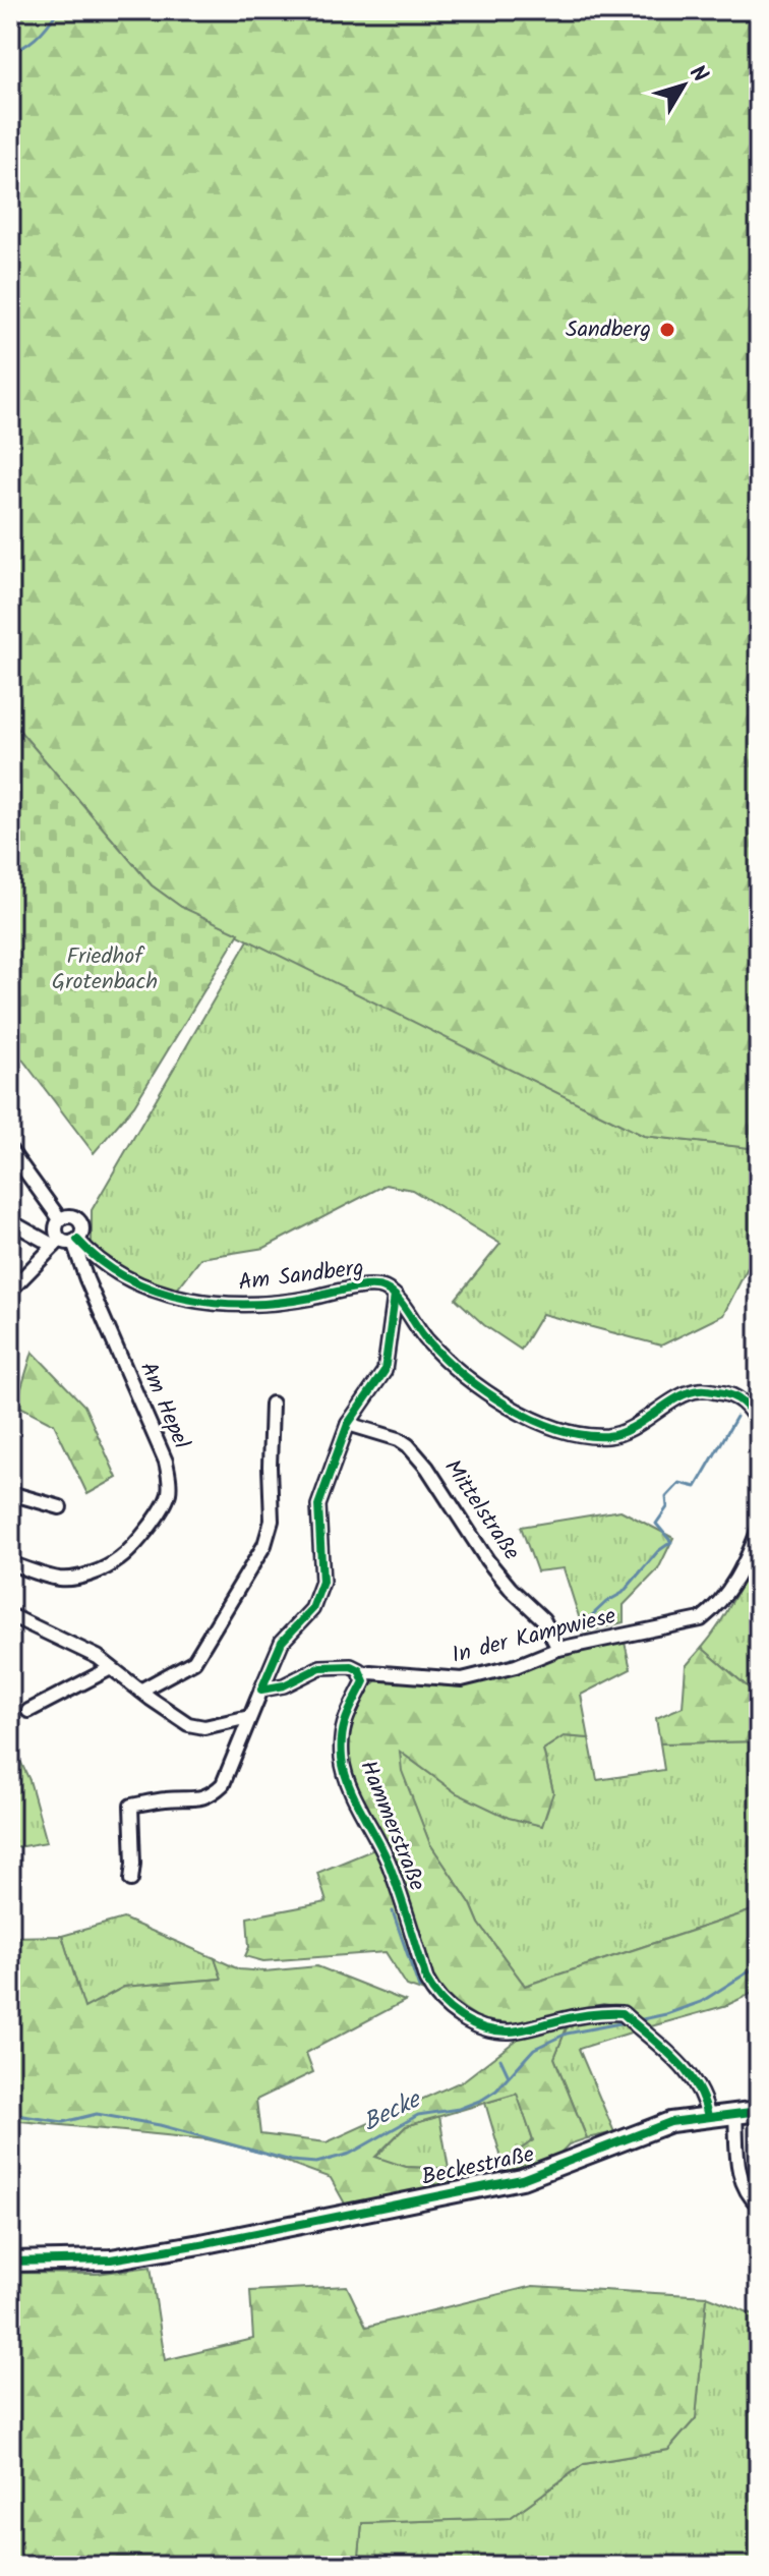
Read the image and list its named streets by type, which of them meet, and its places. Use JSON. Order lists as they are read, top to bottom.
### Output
{
  "streets": {
    "main road": ["Beckestraße"],
    "street": [
      "Am Sandberg",
      "Am Hepel",
      "Mittelstraße",
      "In der Kampwiese",
      "Hammerstraße"
    ]
  },
  "crossings": [
    ["Am Sandberg", "Am Hepel"],
    ["Mittelstraße", "In der Kampwiese"],
    ["In der Kampwiese", "Hammerstraße"],
    ["Hammerstraße", "Beckestraße"]
  ],
  "water": ["Becke"],
  "parks": ["Friedhof Grotenbach"],
  "places": ["Sandberg"],
  "north": "top right"
}
